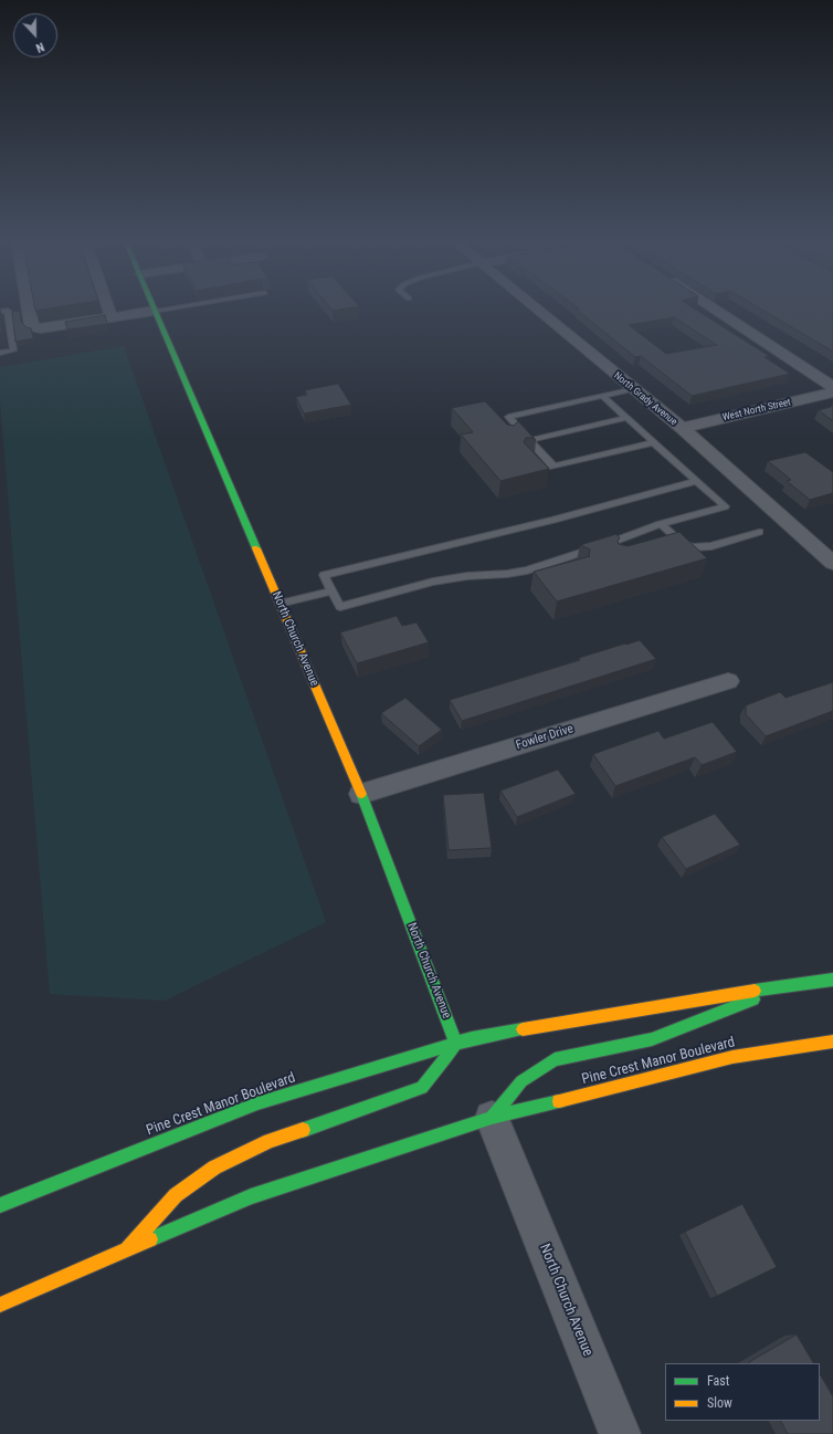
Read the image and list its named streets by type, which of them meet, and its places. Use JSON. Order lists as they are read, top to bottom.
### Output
{
  "streets": {
    "street": [
      "North Grady Avenue",
      "West North Street",
      "North Church Avenue",
      "Fowler Drive",
      "Pine Crest Manor Boulevard"
    ]
  },
  "crossings": [
    ["North Grady Avenue", "West North Street"],
    ["North Church Avenue", "Fowler Drive"],
    ["North Church Avenue", "Pine Crest Manor Boulevard"]
  ],
  "legend": ["Fast", "Slow"],
  "north": "bottom"
}
